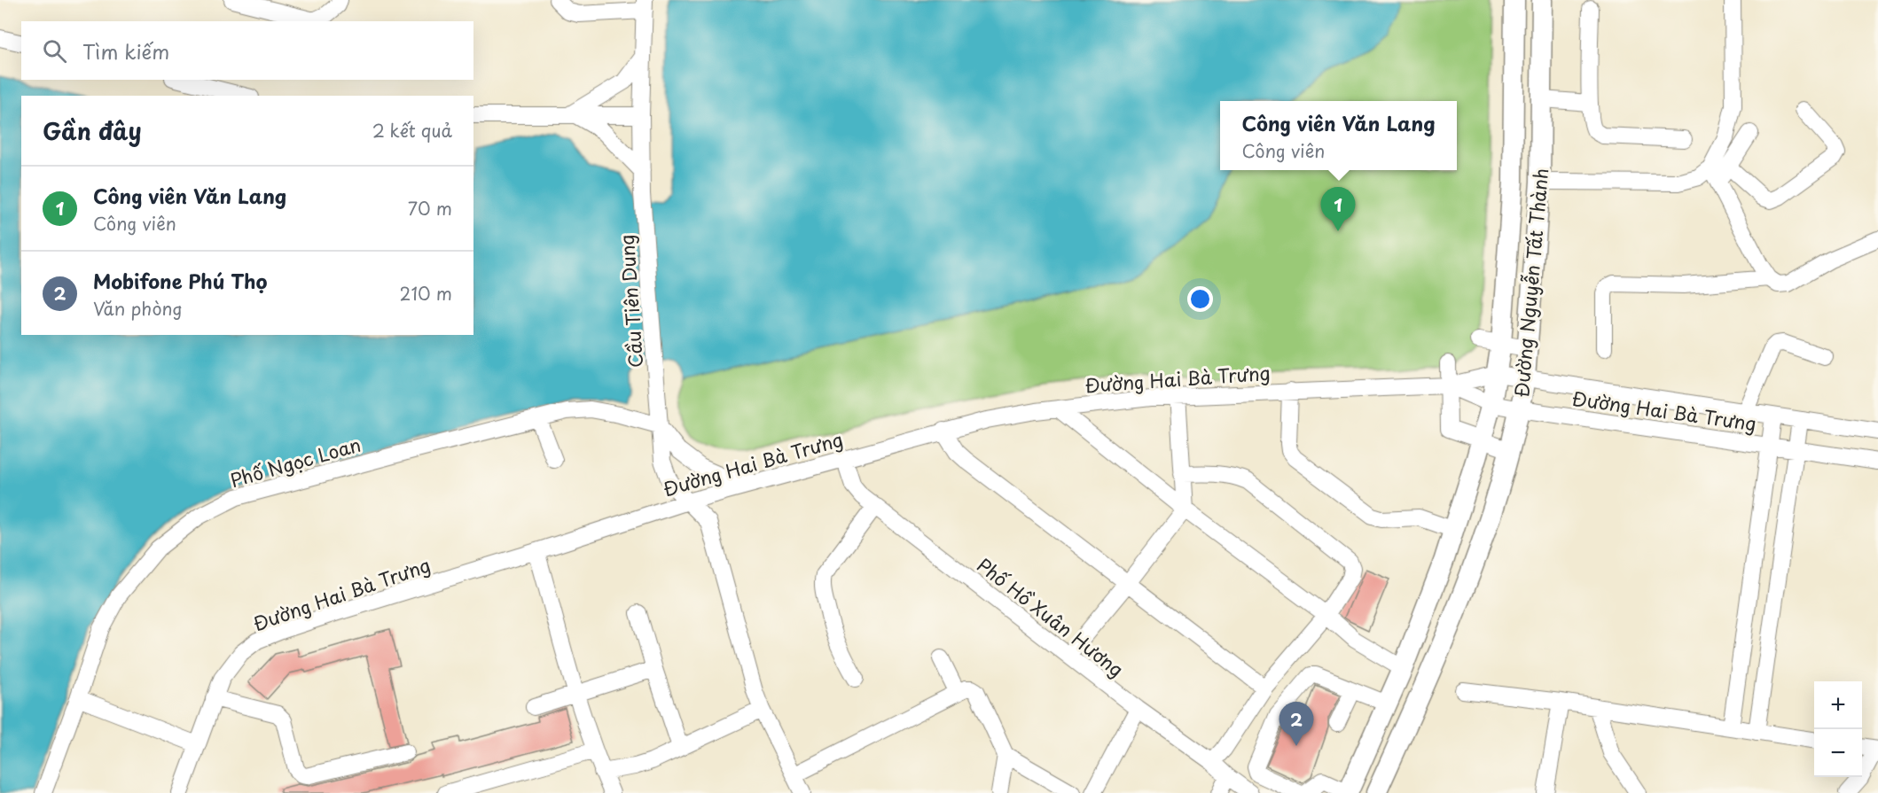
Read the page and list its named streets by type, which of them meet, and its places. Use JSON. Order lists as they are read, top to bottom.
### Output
{
  "streets": {
    "main road": ["Đường Nguyễn Tất Thành"],
    "street": [
      "Cầu Tiên Dung",
      "Đường Hai Bà Trưng",
      "Phố Ngọc Loan",
      "Phố Hồ Xuân Hương"
    ]
  },
  "crossings": [
    ["Đường Nguyễn Tất Thành", "Đường Hai Bà Trưng"],
    ["Cầu Tiên Dung", "Đường Hai Bà Trưng"],
    ["Cầu Tiên Dung", "Phố Ngọc Loan"],
    ["Đường Hai Bà Trưng", "Phố Hồ Xuân Hương"]
  ],
  "page": {
    "search": "Tìm kiếm",
    "heading": ["Gần đây", "2 kết quả"],
    "popup": ["Công viên Văn Lang", "Công viên"],
    "list": [
      {
        "mark": "1",
        "name": "Công viên Văn Lang",
        "note": "Công viên",
        "value": "70 m"
      },
      {
        "mark": "2",
        "name": "Mobifone Phú Thọ",
        "note": "Văn phòng",
        "value": "210 m"
      }
    ],
    "pins": ["1", "2"],
    "map_buttons": ["+", "−"]
  }
}
